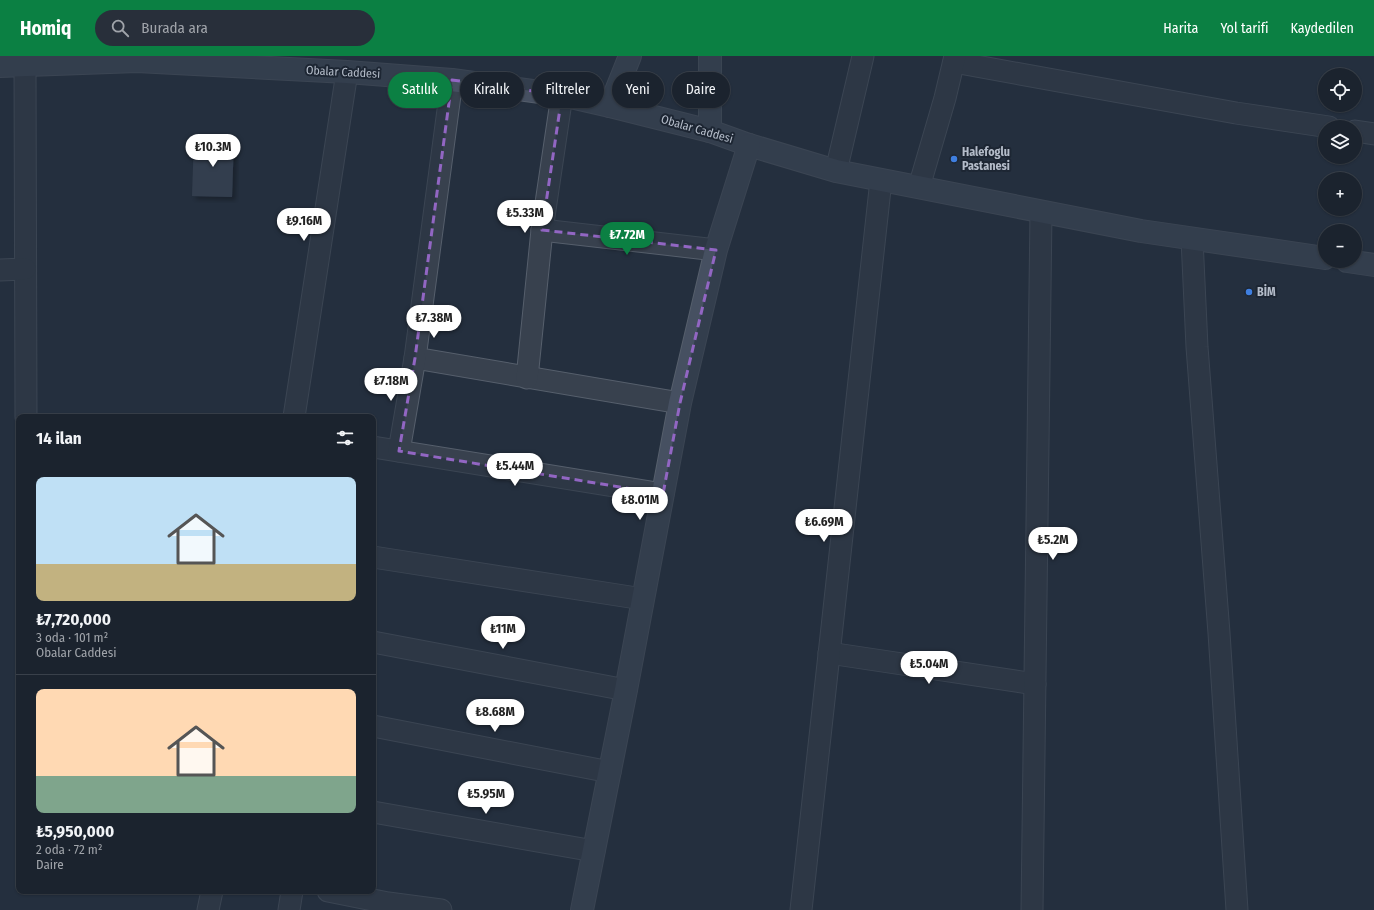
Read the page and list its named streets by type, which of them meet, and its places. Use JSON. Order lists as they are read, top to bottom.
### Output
{
  "streets": {
    "main road": ["Obalar Caddesi"]
  },
  "places": ["Halefoglu Pastanesi", "BİM"],
  "page": {
    "header": "Homiq",
    "search": "Burada ara",
    "nav": ["Harita", "Yol tarifi", "Kaydedilen"],
    "map_buttons": ["+", "−"],
    "chip": [
      "Satılık",
      "Kiralık",
      "Filtreler",
      "Yeni",
      "Daire"
    ],
    "price": [
      "₺10.3M",
      "₺5.33M",
      "₺9.16M",
      "₺7.72M",
      "₺7.38M",
      "₺7.18M",
      "₺5.44M",
      "₺8.01M",
      "₺6.69M",
      "₺5.2M",
      "₺11M",
      "₺5.04M",
      "₺8.68M",
      "₺5.95M"
    ],
    "heading": "14 ilan",
    "list": [
      {
        "name": "₺7,720,000",
        "note": "3 oda · 101 m² · Obalar Caddesi"
      },
      {
        "name": "₺5,950,000",
        "note": "2 oda · 72 m² · Daire"
      }
    ]
  }
}
